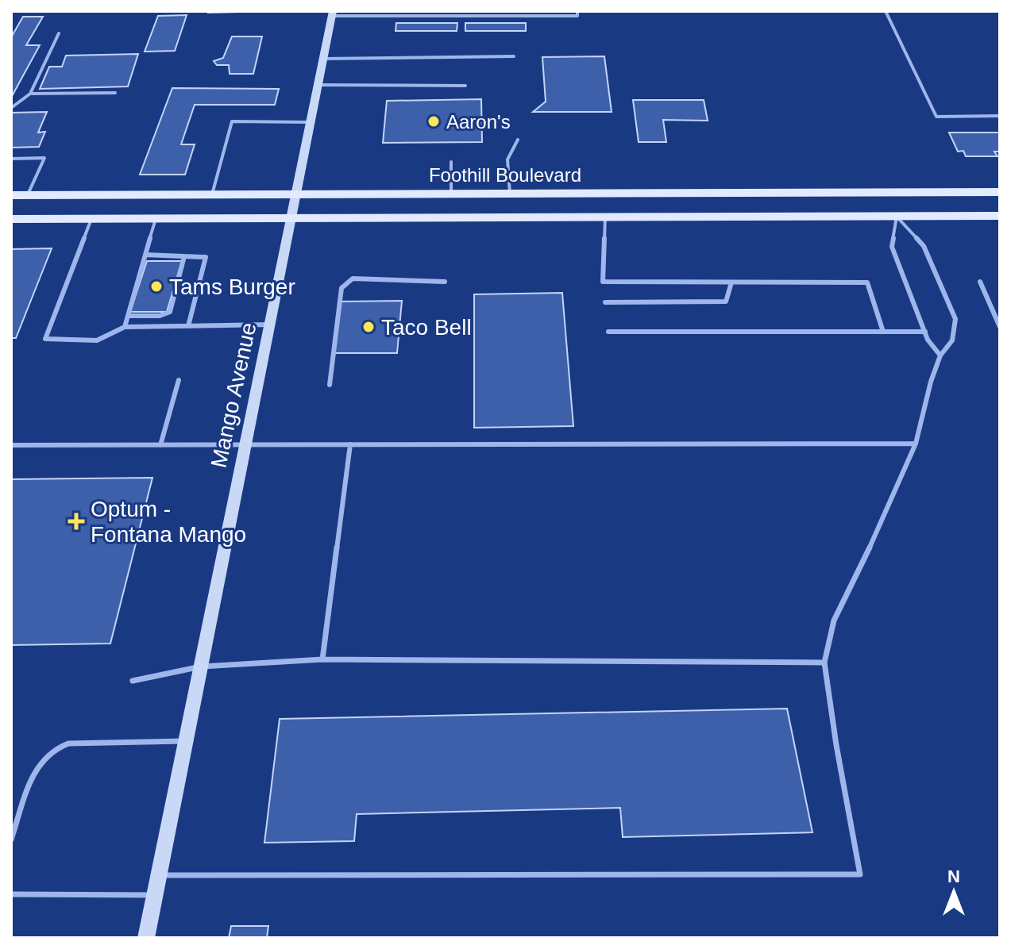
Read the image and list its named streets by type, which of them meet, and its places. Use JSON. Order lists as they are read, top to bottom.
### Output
{
  "streets": {
    "main road": ["Foothill Boulevard"],
    "street": ["Mango Avenue"]
  },
  "crossings": [
    ["Foothill Boulevard", "Mango Avenue"]
  ],
  "places": {
    "other": ["Aaron's", "Tams Burger", "Taco Bell"],
    "health": ["Optum - Fontana Mango"]
  },
  "north": "top"
}
